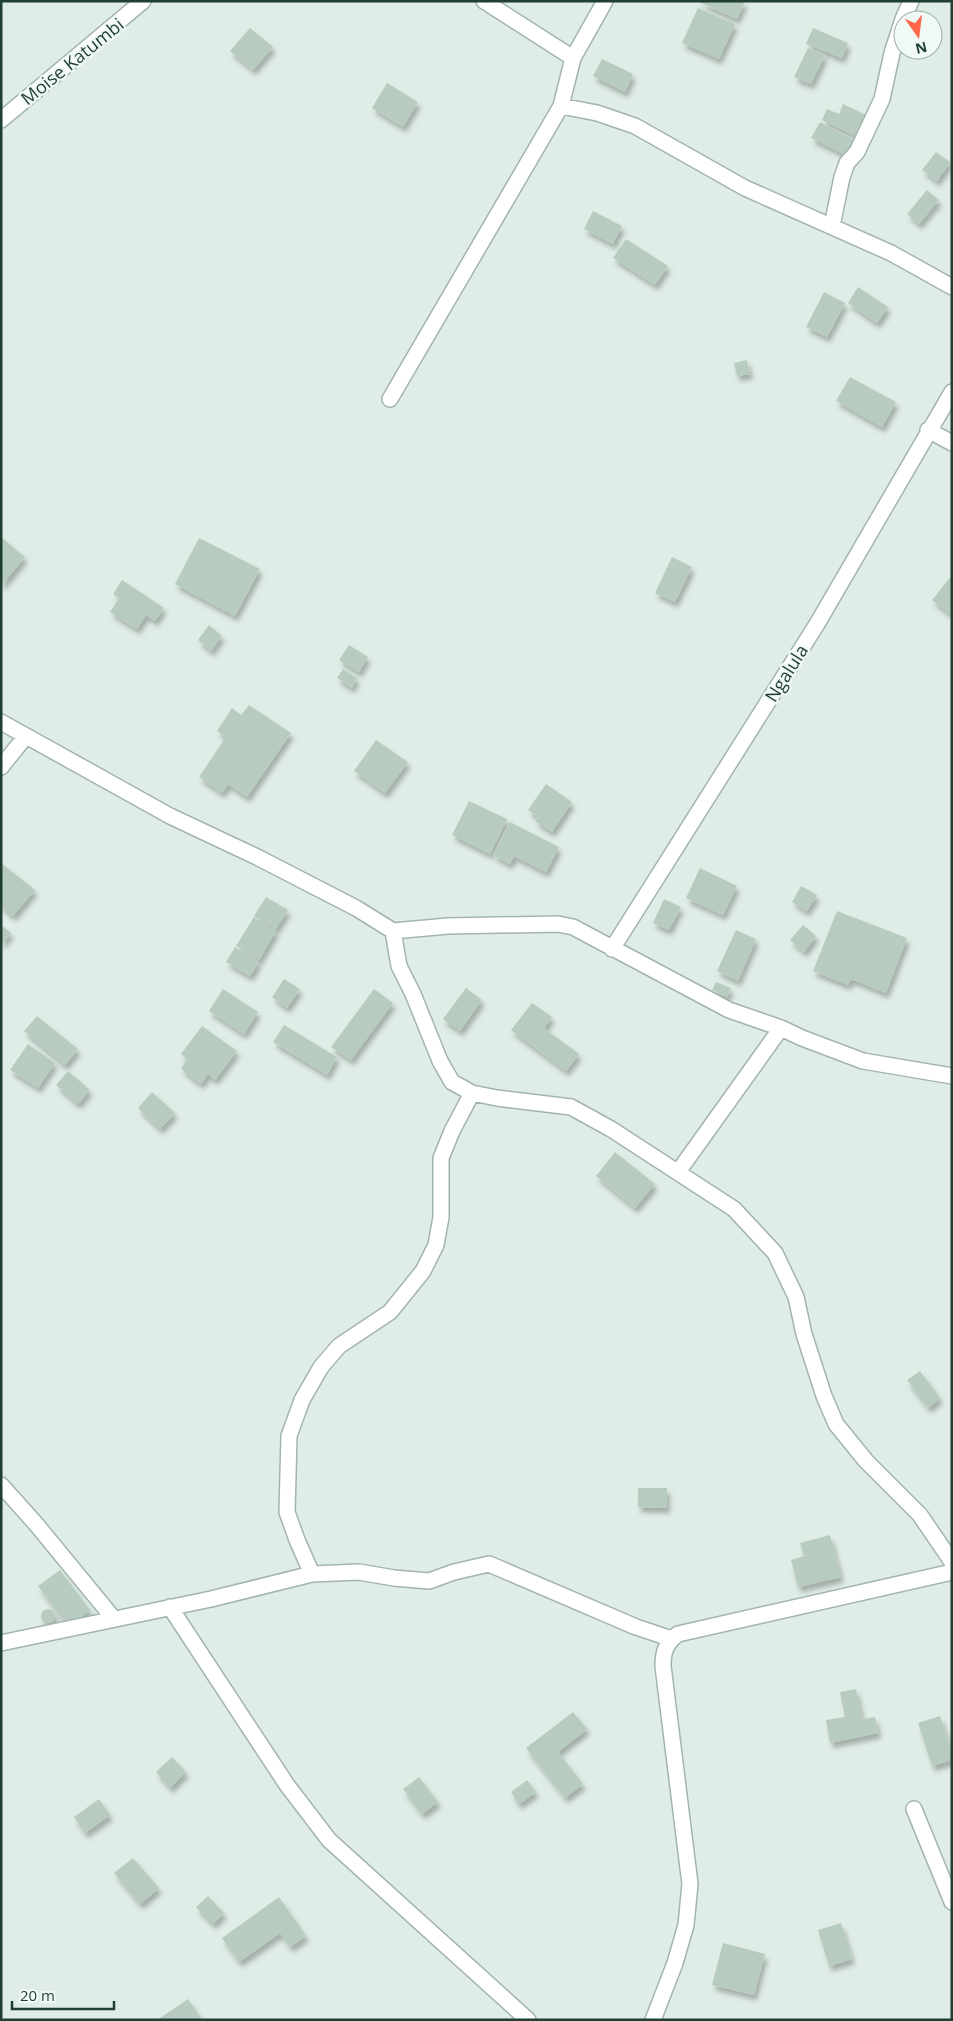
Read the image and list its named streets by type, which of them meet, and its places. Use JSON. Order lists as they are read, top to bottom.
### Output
{
  "streets": {
    "street": ["Moise Katumbi", "Ngalula"]
  },
  "scale_bar": "20 m",
  "north": "bottom"
}
